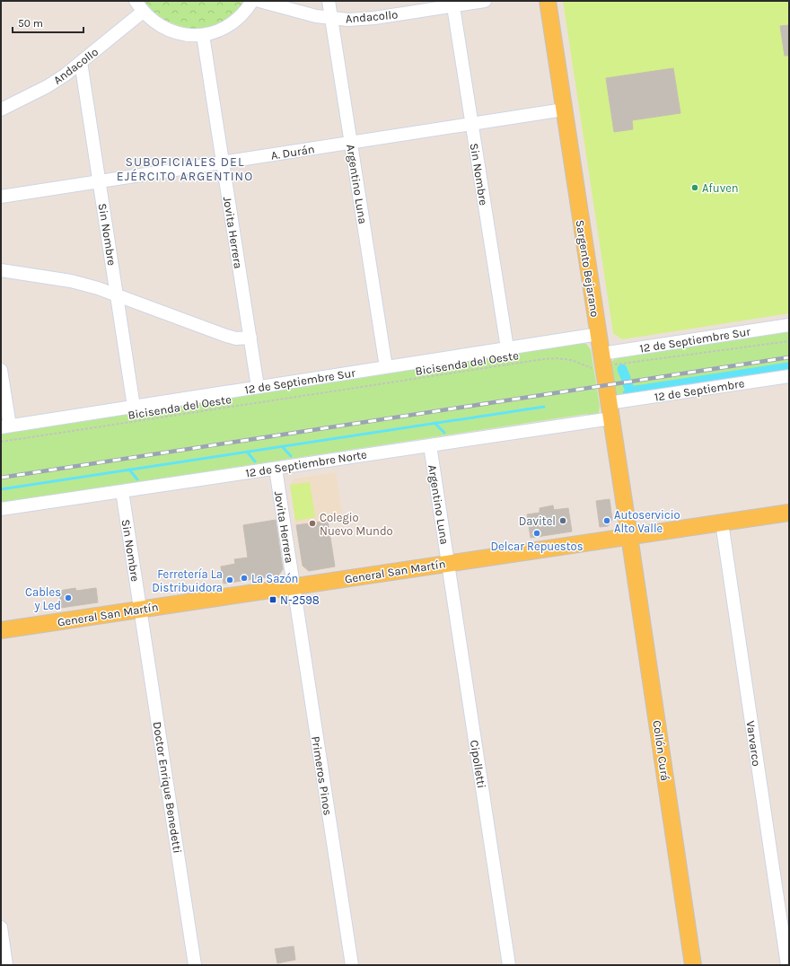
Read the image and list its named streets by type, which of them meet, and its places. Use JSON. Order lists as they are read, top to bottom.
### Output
{
  "streets": {
    "main road": ["Sargento Bejarano", "General San Martín", "Collón Curá"],
    "street": [
      "Andacollo",
      "A. Durán",
      "Sin Nombre",
      "Argentino Luna",
      "Jovita Herrera",
      "12 de Septiembre Sur",
      "12 de Septiembre",
      "12 de Septiembre Norte",
      "Varvarco",
      "Cipolletti",
      "Primeros Pinos",
      "Doctor Enrique Benedetti"
    ],
    "path": ["Bicisenda del Oeste"]
  },
  "crossings": [
    ["Andacollo", "Sin Nombre"],
    ["Andacollo", "Argentino Luna"],
    ["A. Durán", "Sin Nombre"],
    ["A. Durán", "Argentino Luna"],
    ["A. Durán", "Jovita Herrera"],
    ["A. Durán", "Sargento Bejarano"],
    ["Sin Nombre", "12 de Septiembre Sur"],
    ["Sin Nombre", "12 de Septiembre Norte"],
    ["Sin Nombre", "General San Martín"],
    ["Sin Nombre", "Doctor Enrique Benedetti"],
    ["Argentino Luna", "12 de Septiembre Sur"],
    ["Argentino Luna", "12 de Septiembre Norte"],
    ["Argentino Luna", "General San Martín"],
    ["Argentino Luna", "Cipolletti"],
    ["Jovita Herrera", "12 de Septiembre Sur"],
    ["Jovita Herrera", "12 de Septiembre Norte"],
    ["Jovita Herrera", "General San Martín"],
    ["Jovita Herrera", "Primeros Pinos"],
    ["Sargento Bejarano", "12 de Septiembre Sur"],
    ["Sargento Bejarano", "12 de Septiembre"],
    ["Sargento Bejarano", "12 de Septiembre Norte"],
    ["Sargento Bejarano", "General San Martín"],
    ["Sargento Bejarano", "Collón Curá"],
    ["12 de Septiembre", "12 de Septiembre Norte"],
    ["General San Martín", "Varvarco"],
    ["General San Martín", "Collón Curá"],
    ["General San Martín", "Cipolletti"],
    ["General San Martín", "Primeros Pinos"],
    ["General San Martín", "Doctor Enrique Benedetti"]
  ],
  "districts": ["SUBOFICIALES DEL EJÉRCITO ARGENTINO"],
  "places": {
    "other": [
      "Afuven",
      "Davitel",
      "Autoservicio Alto Valle",
      "Colegio Nuevo Mundo",
      "Delcar Repuestos",
      "La Sazón",
      "Ferretería La Distribuidora",
      "Cables y Led"
    ],
    "transit": ["N-2598"]
  },
  "scale_bar": "50 m"
}
